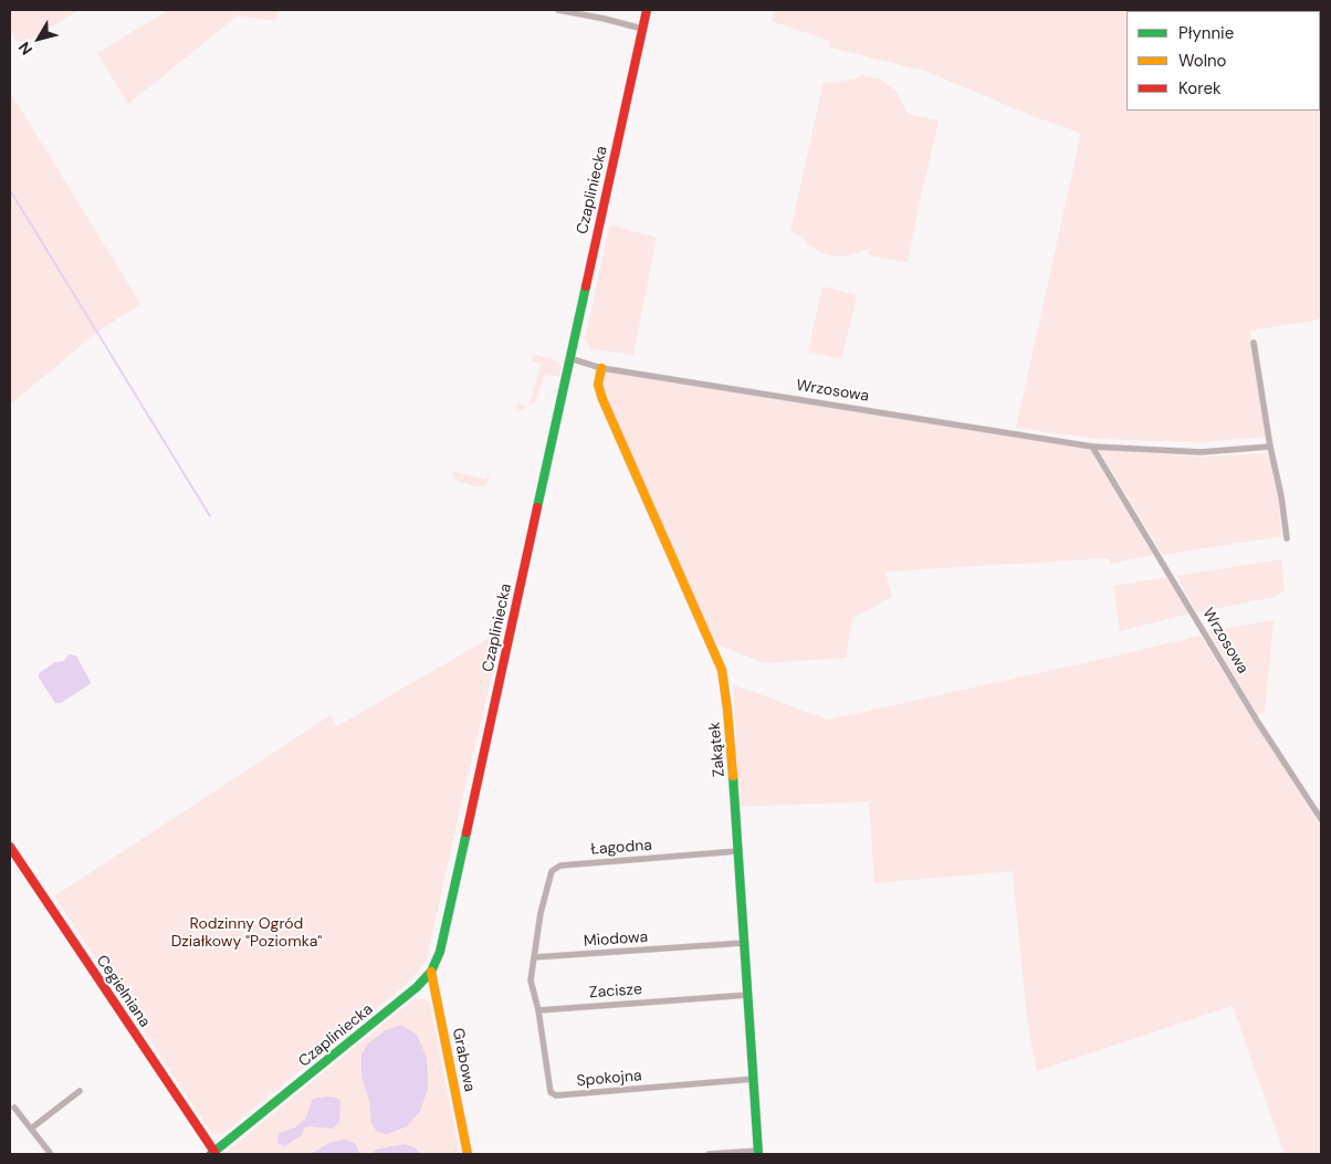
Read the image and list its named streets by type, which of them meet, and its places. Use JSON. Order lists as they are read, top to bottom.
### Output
{
  "streets": {
    "street": [
      "Czapliniecka",
      "Wrzosowa",
      "Zakątek",
      "Łagodna",
      "Miodowa",
      "Cegielniana",
      "Zacisze",
      "Grabowa",
      "Spokojna"
    ]
  },
  "crossings": [
    ["Czapliniecka", "Wrzosowa"],
    ["Czapliniecka", "Cegielniana"],
    ["Czapliniecka", "Grabowa"],
    ["Wrzosowa", "Zakątek"],
    ["Zakątek", "Łagodna"],
    ["Zakątek", "Miodowa"],
    ["Zakątek", "Zacisze"],
    ["Zakątek", "Spokojna"],
    ["Łagodna", "Miodowa"],
    ["Zacisze", "Spokojna"]
  ],
  "parks": ["Rodzinny Ogród Działkowy \"Poziomka\""],
  "legend": ["Płynnie", "Wolno", "Korek"],
  "north": "bottom left"
}
